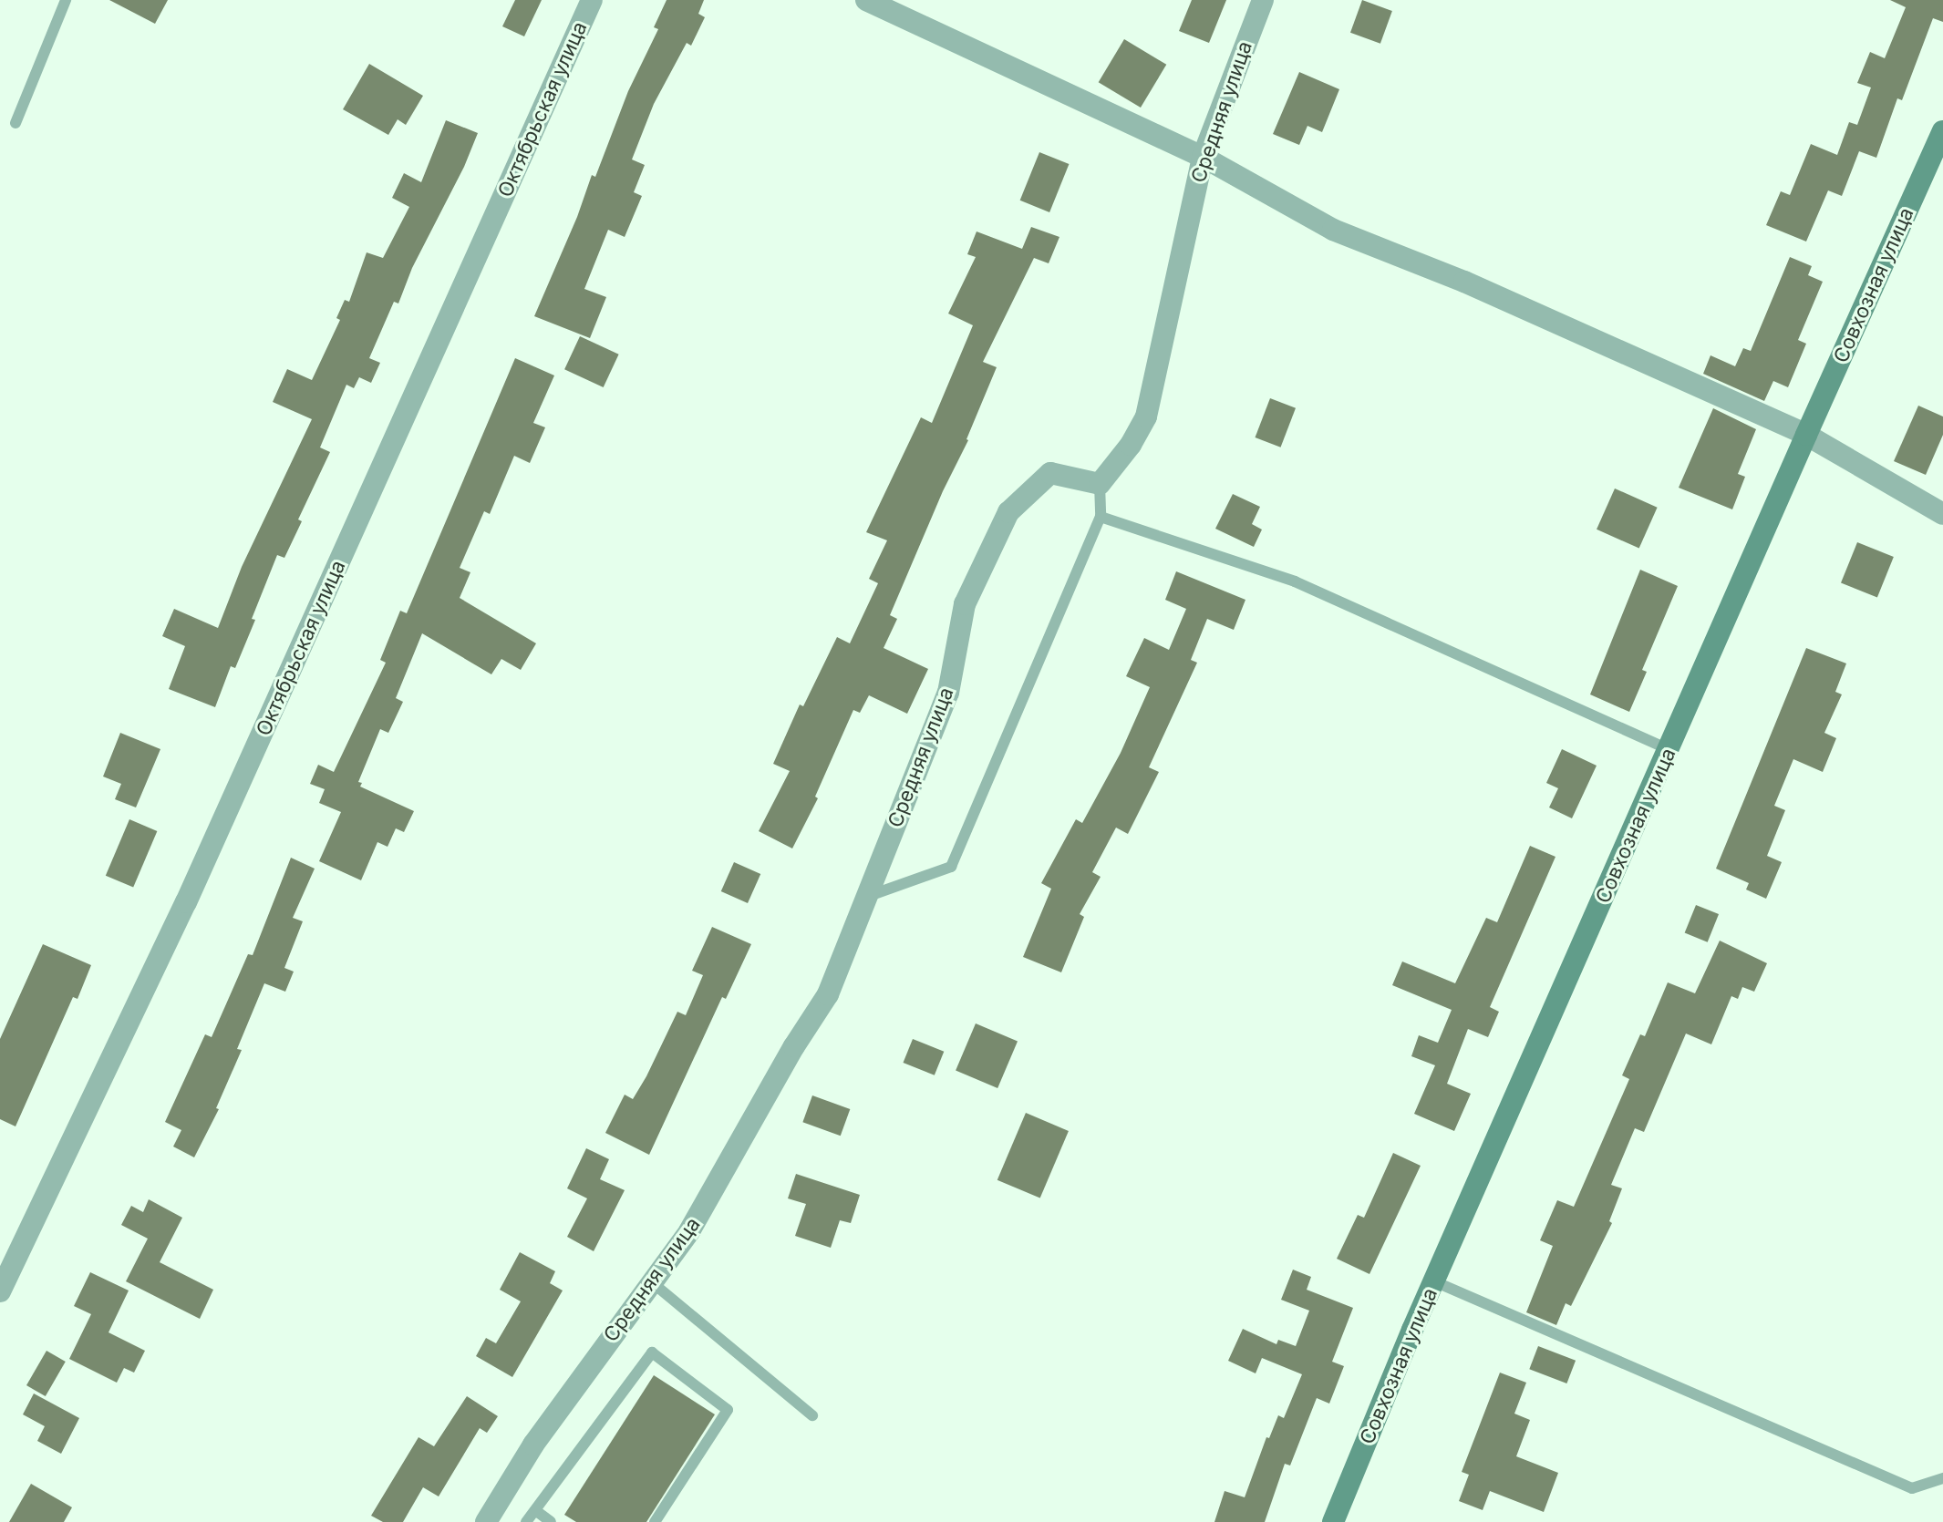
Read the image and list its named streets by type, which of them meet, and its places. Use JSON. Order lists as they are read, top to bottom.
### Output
{
  "streets": {
    "street": ["Октябрьская улица", "Средняя улица", "Совхозная улица"]
  }
}
